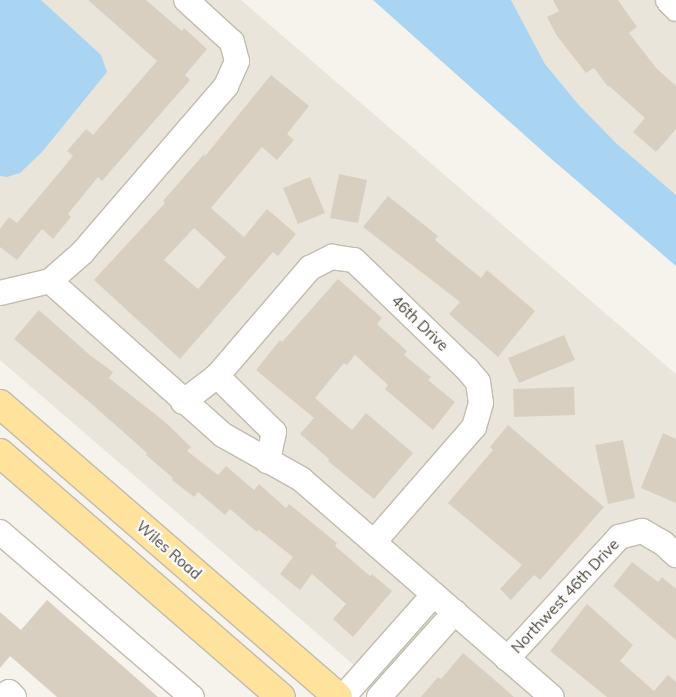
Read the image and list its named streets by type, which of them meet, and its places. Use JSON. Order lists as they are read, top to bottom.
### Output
{
  "streets": {
    "main road": ["Wiles Road"],
    "street": ["46th Drive", "Northwest 46th Drive"]
  }
}
